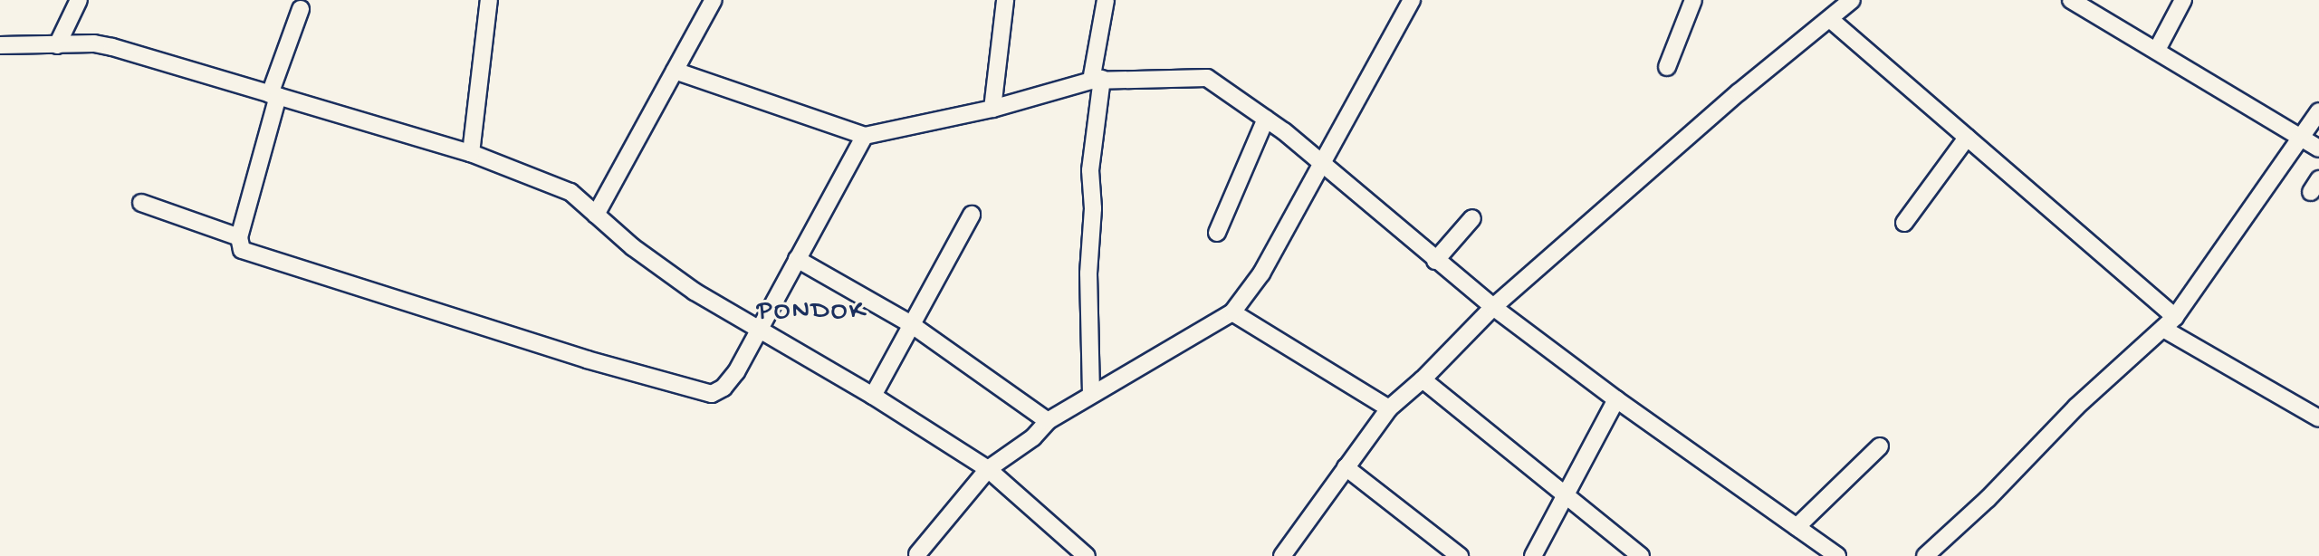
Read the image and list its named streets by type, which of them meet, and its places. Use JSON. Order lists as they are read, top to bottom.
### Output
{
  "districts": ["PONDOK"]
}
